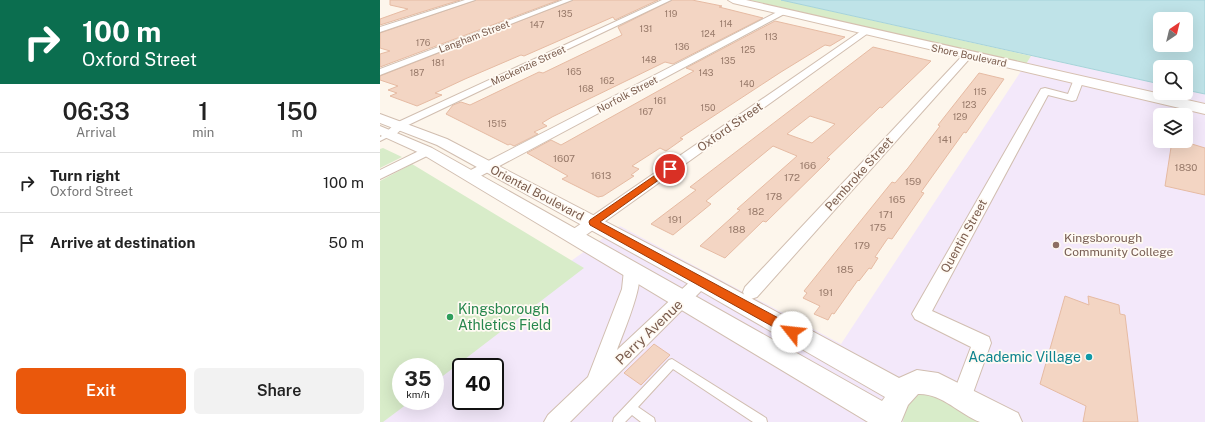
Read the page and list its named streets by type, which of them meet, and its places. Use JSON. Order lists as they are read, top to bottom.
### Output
{
  "streets": {
    "main road": ["Shore Boulevard"],
    "street": [
      "Langham Street",
      "Mackenzie Street",
      "Norfolk Street",
      "Oxford Street",
      "Pembroke Street",
      "Oriental Boulevard",
      "Quentin Street",
      "Perry Avenue"
    ]
  },
  "crossings": [
    ["Shore Boulevard", "Norfolk Street"],
    ["Shore Boulevard", "Oxford Street"],
    ["Shore Boulevard", "Pembroke Street"],
    ["Shore Boulevard", "Quentin Street"],
    ["Mackenzie Street", "Oriental Boulevard"],
    ["Norfolk Street", "Oriental Boulevard"],
    ["Oxford Street", "Oriental Boulevard"],
    ["Oriental Boulevard", "Perry Avenue"]
  ],
  "places": ["Kingsborough Community College", "Kingsborough Athletics Field", "Academic Village"],
  "house_numbers": [
    "135",
    "119",
    "114",
    "147",
    "131",
    "124",
    "113",
    "176",
    "136",
    "125",
    "148",
    "135",
    "181",
    "165",
    "187",
    "143",
    "162",
    "140",
    "168",
    "115",
    "161",
    "123",
    "150",
    "167",
    "129",
    "1515",
    "141",
    "1607",
    "166",
    "1830",
    "1613",
    "172",
    "159",
    "178",
    "165",
    "182",
    "171",
    "191",
    "175",
    "188",
    "179",
    "185",
    "191"
  ],
  "north": "top right",
  "page": {
    "turn": ["100 m", "Oxford Street"],
    "eta": [
      "06:33",
      "Arrival",
      "1",
      "min",
      "150",
      "m"
    ],
    "list": [
      {
        "name": "Turn right",
        "note": "Oxford Street",
        "value": "100 m"
      },
      {
        "name": "Arrive at destination",
        "value": "50 m"
      }
    ],
    "speed": "35 km/h",
    "limit": "40",
    "buttons": ["Exit", "Share"]
  }
}
